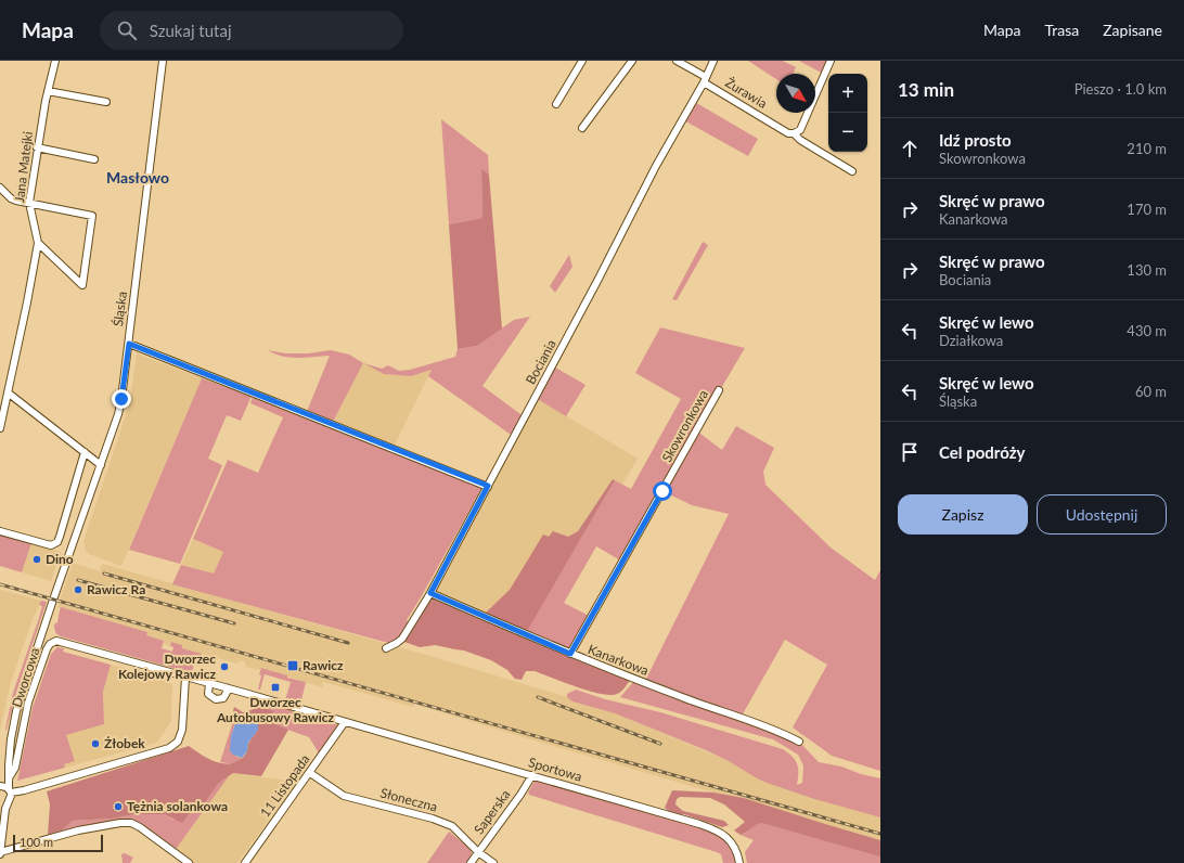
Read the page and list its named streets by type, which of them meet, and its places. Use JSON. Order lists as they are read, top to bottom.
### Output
{
  "streets": {
    "street": [
      "Żurawia",
      "Jana Matejki",
      "Śląska",
      "Bociania",
      "Skowronkowa",
      "Kanarkowa",
      "Dworcowa",
      "Sportowa",
      "11 Listopada",
      "Słoneczna",
      "Saperska"
    ]
  },
  "crossings": [
    ["Żurawia", "Bociania"],
    ["Bociania", "Kanarkowa"],
    ["Skowronkowa", "Kanarkowa"],
    ["Dworcowa", "Sportowa"],
    ["Dworcowa", "11 Listopada"],
    ["Sportowa", "11 Listopada"],
    ["Sportowa", "Saperska"],
    ["11 Listopada", "Słoneczna"],
    ["Słoneczna", "Saperska"]
  ],
  "districts": ["Masłowo"],
  "places": {
    "other": [
      "Dino",
      "Rawicz Ra",
      "Dworzec Kolejowy Rawicz",
      "Żłobek",
      "Tężnia solankowa"
    ],
    "transit": ["Rawicz", "Dworzec Autobusowy Rawicz"]
  },
  "scale_bar": "100 m",
  "north": "bottom right",
  "page": {
    "header": "Mapa",
    "search": "Szukaj tutaj",
    "nav": ["Mapa", "Trasa", "Zapisane"],
    "heading": ["13 min", "Pieszo · 1.0 km"],
    "map_buttons": ["+", "−"],
    "list": [
      ["Idź prosto", "Skowronkowa", "210 m"],
      ["Skręć w prawo", "Kanarkowa", "170 m"],
      ["Skręć w prawo", "Bociania", "130 m"],
      ["Skręć w lewo", "Działkowa", "430 m"],
      ["Skręć w lewo", "Śląska", "60 m"],
      "Cel podróży"
    ],
    "buttons": ["Zapisz", "Udostępnij"],
    "scale": "100 m"
  }
}
